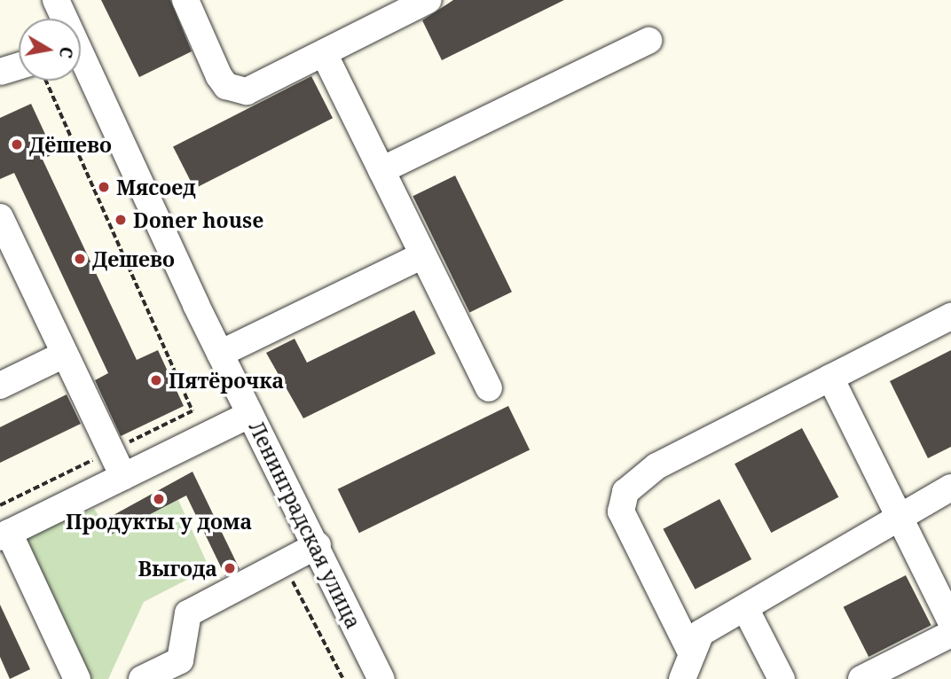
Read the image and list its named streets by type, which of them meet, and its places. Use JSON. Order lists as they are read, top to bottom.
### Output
{
  "streets": {
    "street": ["Ленинградская улица"]
  },
  "places": [
    "Дёшево",
    "Мясоед",
    "Doner house",
    "Дешево",
    "Пятёрочка",
    "Продукты у дома",
    "Выгода"
  ],
  "north": "right"
}
